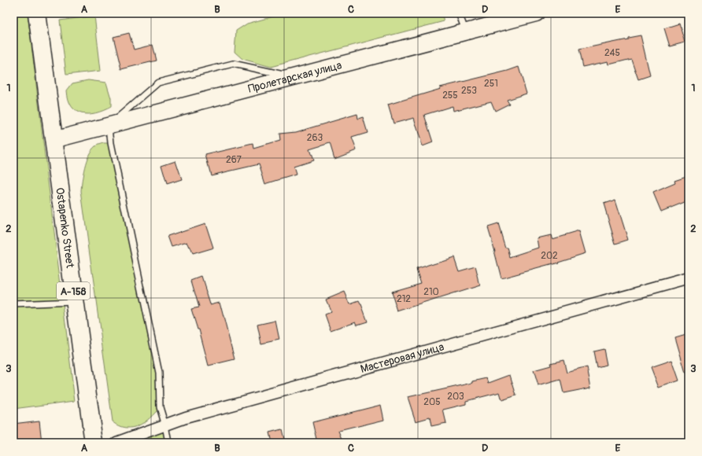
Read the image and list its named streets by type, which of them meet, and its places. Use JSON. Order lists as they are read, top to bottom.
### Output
{
  "streets": {
    "main road": ["Ostapenko Street", "А-158"],
    "street": ["Пролетарская улица", "Мастеровая улица"]
  },
  "crossings": [
    ["Пролетарская улица", "Ostapenko Street"]
  ],
  "house_numbers": [
    "245",
    "251",
    "253",
    "255",
    "263",
    "267",
    "202",
    "210",
    "212",
    "203",
    "205"
  ],
  "grid": {
    "columns": [
      "A",
      "B",
      "C",
      "D",
      "E"
    ],
    "rows": ["1", "2", "3"]
  }
}
